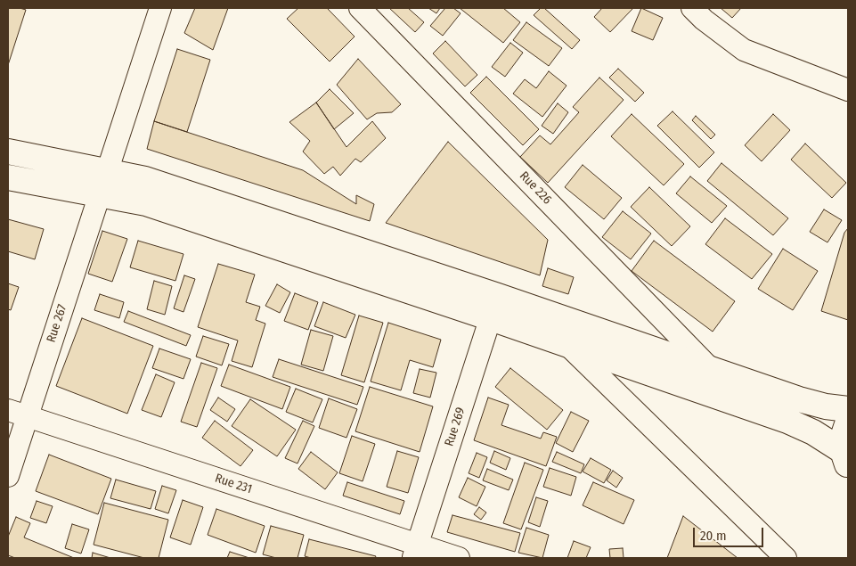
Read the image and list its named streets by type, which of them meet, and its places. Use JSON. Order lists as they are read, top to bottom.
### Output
{
  "streets": {
    "street": [
      "Rue 226",
      "Rue 267",
      "Rue 269",
      "Rue 231"
    ]
  },
  "crossings": [
    ["Rue 267", "Rue 231"],
    ["Rue 269", "Rue 231"]
  ],
  "scale_bar": "20 m"
}
